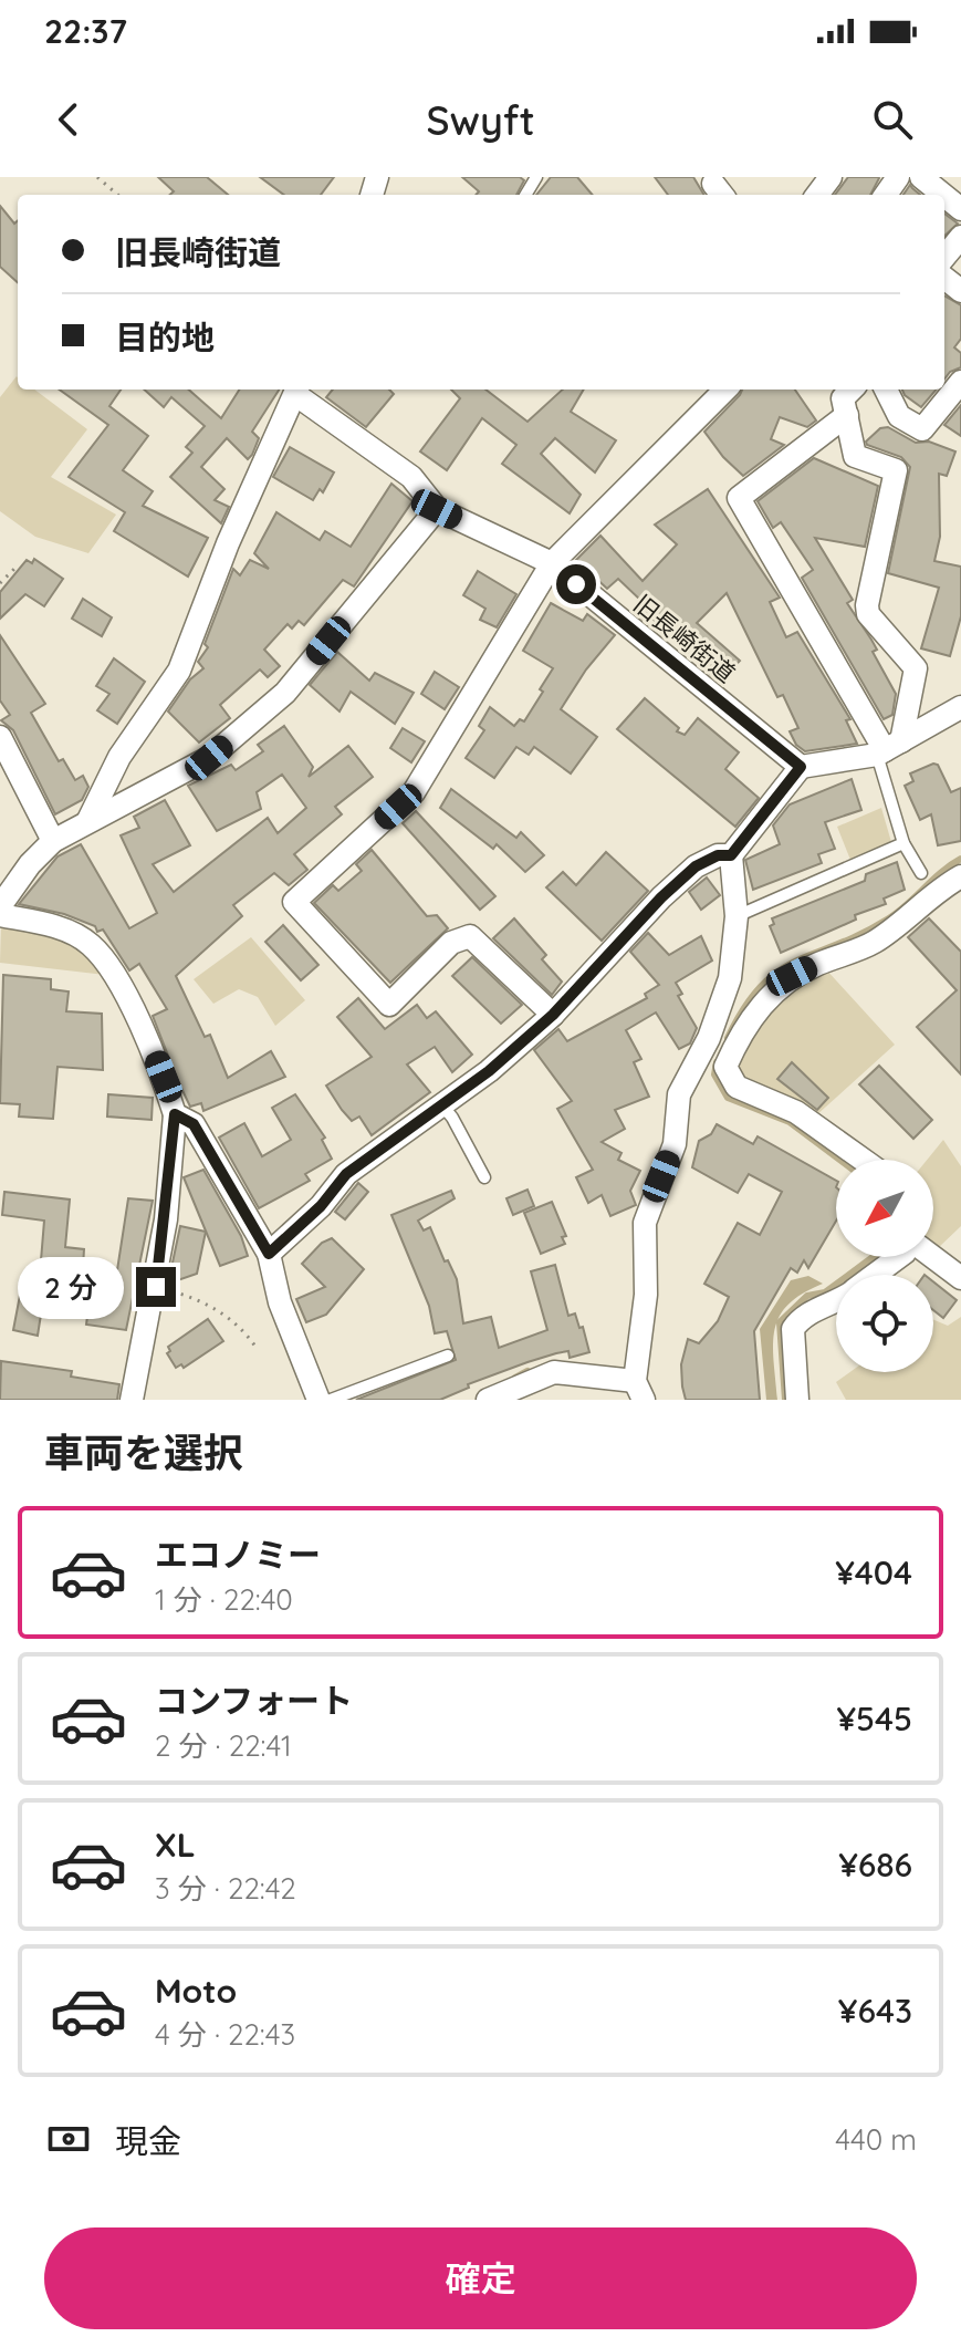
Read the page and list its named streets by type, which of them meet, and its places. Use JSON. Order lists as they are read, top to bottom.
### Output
{
  "streets": {
    "street": ["旧長崎街道"]
  },
  "north": "bottom left",
  "page": {
    "status": "22:37",
    "header": "Swyft",
    "banner": ["旧長崎街道", "目的地"],
    "bubble": "2 分",
    "heading": "車両を選択",
    "list": [
      {
        "name": "エコノミー",
        "note": "1 分 · 22:40",
        "value": "¥404"
      },
      {
        "name": "コンフォート",
        "note": "2 分 · 22:41",
        "value": "¥545"
      },
      {
        "name": "XL",
        "note": "3 分 · 22:42",
        "value": "¥686"
      },
      {
        "name": "Moto",
        "note": "4 分 · 22:43",
        "value": "¥643"
      }
    ],
    "pay": ["現金", "440 m"],
    "buttons": "確定"
  }
}
